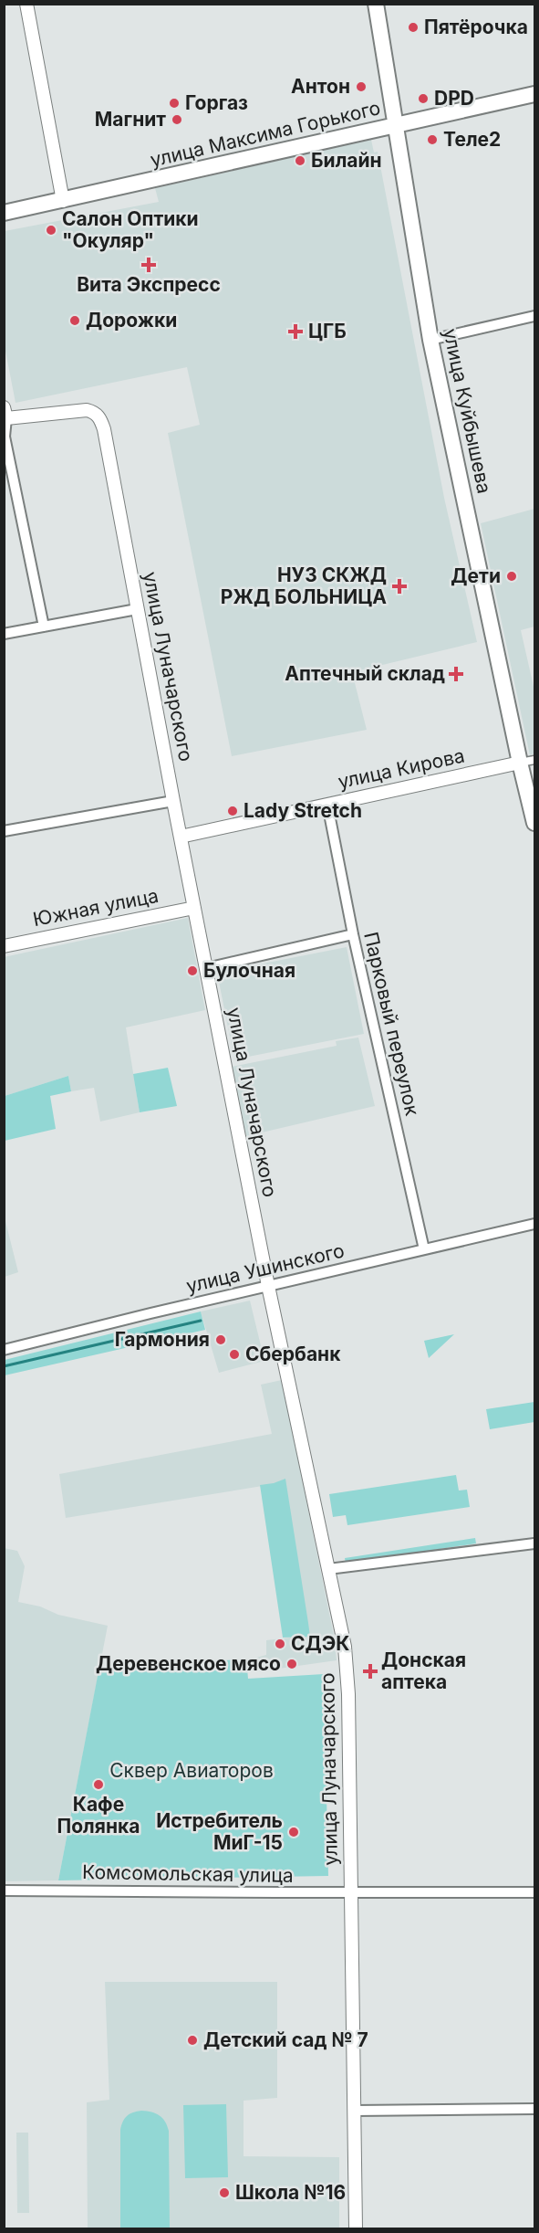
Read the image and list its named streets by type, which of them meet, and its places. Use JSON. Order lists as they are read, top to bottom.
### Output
{
  "streets": {
    "main road": ["улица Максима Горького", "улица Куйбышева"],
    "street": [
      "улица Луначарского",
      "улица Кирова",
      "Южная улица",
      "Парковый переулок",
      "улица Ушинского",
      "Комсомольская улица"
    ]
  },
  "crossings": [
    ["улица Максима Горького", "улица Куйбышева"],
    ["улица Куйбышева", "улица Кирова"],
    ["улица Луначарского", "улица Кирова"],
    ["улица Луначарского", "Южная улица"],
    ["улица Луначарского", "улица Ушинского"],
    ["улица Луначарского", "Комсомольская улица"],
    ["улица Кирова", "Парковый переулок"],
    ["Парковый переулок", "улица Ушинского"]
  ],
  "parks": ["Сквер Авиаторов"],
  "places": {
    "other": [
      "Пятёрочка",
      "Антон",
      "DPD",
      "Горгаз",
      "Магнит",
      "Теле2",
      "Билайн",
      "Салон Оптики \"Окуляр\"",
      "Дорожки",
      "Дети",
      "Lady Stretch",
      "Булочная",
      "Гармония",
      "Сбербанк",
      "СДЭК",
      "Деревенское мясо",
      "Кафе Полянка",
      "Истребитель МиГ-15",
      "Детский сад № 7",
      "Школа №16"
    ],
    "health": [
      "Вита Экспресс",
      "ЦГБ",
      "НУЗ СКЖД РЖД БОЛЬНИЦА",
      "Аптечный склад",
      "Донская аптека"
    ]
  }
}
